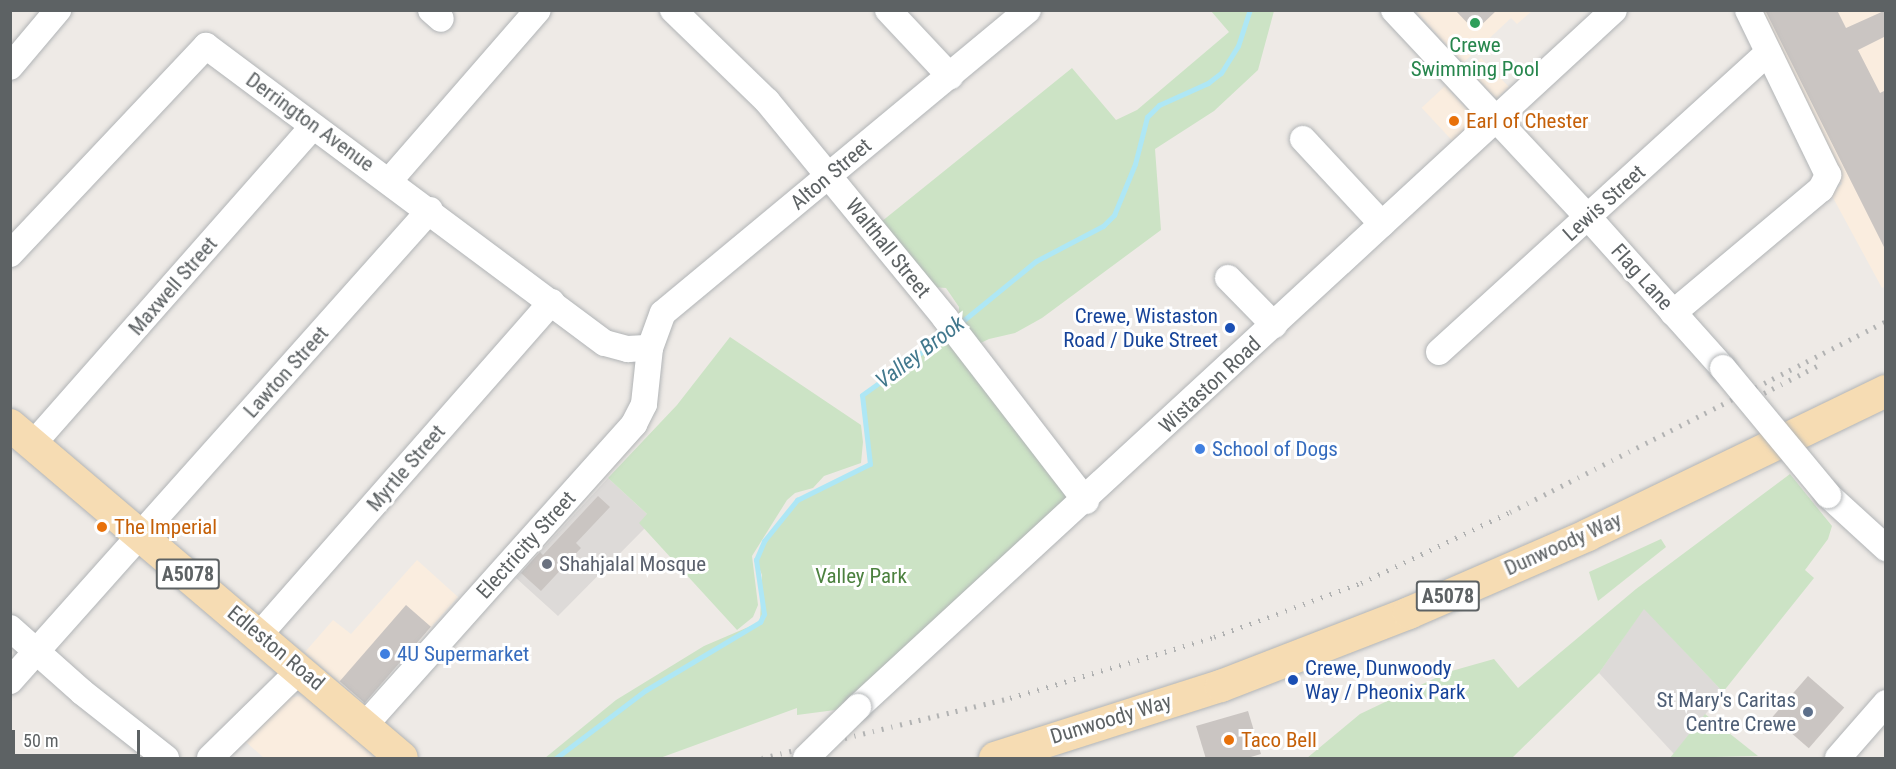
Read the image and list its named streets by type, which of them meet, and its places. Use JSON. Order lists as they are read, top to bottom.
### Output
{
  "streets": {
    "main road": ["Dunwoody Way", "A5078", "Edleston Road"],
    "street": [
      "Derrington Avenue",
      "Alton Street",
      "Lewis Street",
      "Walthall Street",
      "Flag Lane",
      "Maxwell Street",
      "Lawton Street",
      "Wistaston Road",
      "Myrtle Street",
      "Electricity Street"
    ]
  },
  "crossings": [
    ["Derrington Avenue", "Alton Street"],
    ["Derrington Avenue", "Maxwell Street"],
    ["Derrington Avenue", "Lawton Street"],
    ["Derrington Avenue", "Myrtle Street"],
    ["Derrington Avenue", "Electricity Street"],
    ["Alton Street", "Walthall Street"],
    ["Alton Street", "Electricity Street"],
    ["Lewis Street", "Flag Lane"],
    ["Walthall Street", "Wistaston Road"],
    ["Flag Lane", "Wistaston Road"],
    ["Maxwell Street", "Edleston Road"],
    ["Lawton Street", "Edleston Road"],
    ["Myrtle Street", "Edleston Road"],
    ["Electricity Street", "Edleston Road"]
  ],
  "water": ["Valley Brook"],
  "parks": ["Valley Park"],
  "places": [
    "Crewe Swimming Pool",
    "Earl of Chester",
    "Crewe, Wistaston Road / Duke Street",
    "School of Dogs",
    "The Imperial",
    "Shahjalal Mosque",
    "4U Supermarket",
    "Crewe, Dunwoody Way / Pheonix Park",
    "St Mary's Caritas Centre Crewe",
    "Taco Bell"
  ],
  "scale_bar": "50 m"
}
